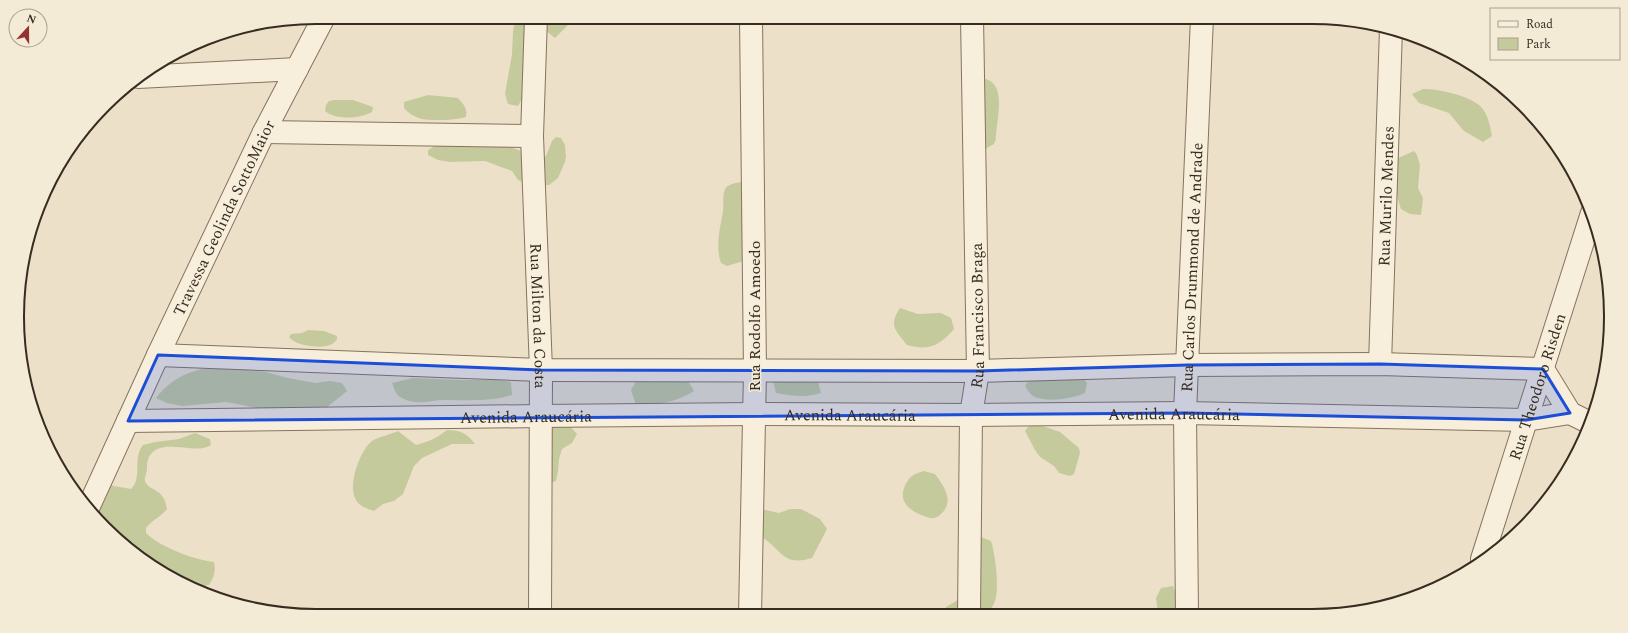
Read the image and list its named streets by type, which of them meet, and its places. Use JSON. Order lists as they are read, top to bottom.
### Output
{
  "streets": {
    "street": [
      "Rua Murilo Mendes",
      "Travessa Geolinda SottoMaior",
      "Rua Carlos Drummond de Andrade",
      "Rua Milton da Costa",
      "Rua Rodolfo Amoedo",
      "Rua Francisco Braga",
      "Rua Theodoro Risden",
      "Avenida Araucária"
    ]
  },
  "crossings": [
    ["Travessa Geolinda SottoMaior", "Avenida Araucária"],
    ["Rua Carlos Drummond de Andrade", "Avenida Araucária"],
    ["Rua Milton da Costa", "Avenida Araucária"],
    ["Rua Rodolfo Amoedo", "Avenida Araucária"],
    ["Rua Francisco Braga", "Avenida Araucária"],
    ["Rua Theodoro Risden", "Avenida Araucária"]
  ],
  "legend": ["Road", "Park"],
  "north": "top"
}
